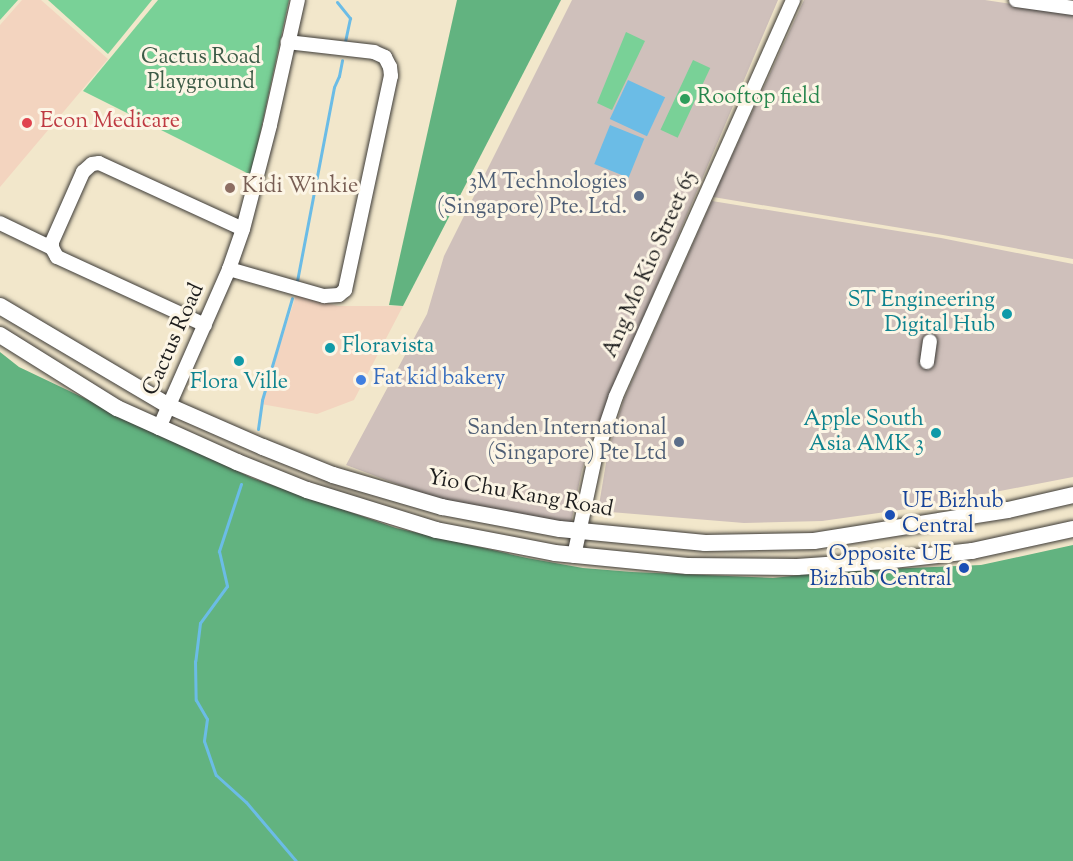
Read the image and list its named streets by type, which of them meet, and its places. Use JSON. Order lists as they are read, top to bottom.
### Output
{
  "streets": {
    "main road": ["Yio Chu Kang Road"],
    "street": ["Ang Mo Kio Street 65", "Cactus Road"]
  },
  "crossings": [
    ["Ang Mo Kio Street 65", "Yio Chu Kang Road"],
    ["Cactus Road", "Yio Chu Kang Road"]
  ],
  "parks": ["Cactus Road Playground"],
  "places": [
    "Rooftop field",
    "Econ Medicare",
    "Kidi Winkie",
    "3M Technologies (Singapore) Pte. Ltd.",
    "ST Engineering Digital Hub",
    "Floravista",
    "Flora Ville",
    "Fat kid bakery",
    "Apple South Asia AMK 3",
    "Sanden International (Singapore) Pte Ltd",
    "UE Bizhub Central",
    "Opposite UE Bizhub Central"
  ]
}
